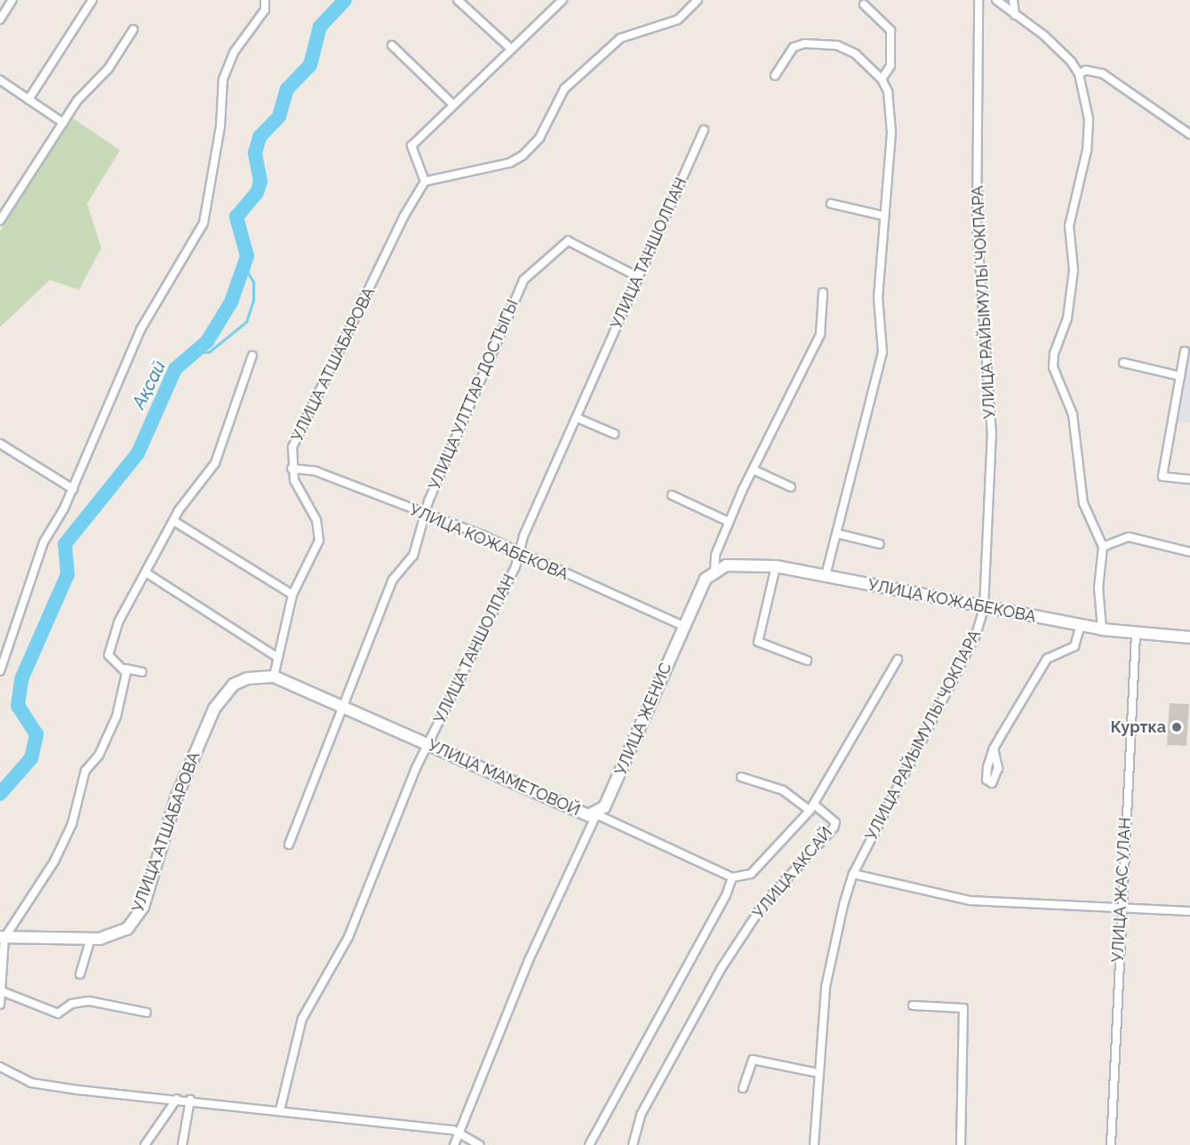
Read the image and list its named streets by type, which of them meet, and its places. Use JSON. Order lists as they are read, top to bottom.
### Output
{
  "streets": {
    "main road": [
      "УЛИЦА АТШАБАРОВА",
      "УЛИЦА КОЖАБЕКОВА",
      "УЛИЦА ЖЕНИС",
      "УЛИЦА МАМЕТОВОЙ"
    ],
    "street": [
      "УЛИЦА ТАНШОЛПАН",
      "УЛИЦА РАЙЫМУЛЫ ЧОКПАРА",
      "УЛИЦА УЛТТАР ДОСТЫГЫ",
      "УЛИЦА АКСАЙ",
      "УЛИЦА ЖАС УЛАН"
    ]
  },
  "crossings": [
    ["УЛИЦА ТАНШОЛПАН", "УЛИЦА УЛТТАР ДОСТЫГЫ"],
    ["УЛИЦА ТАНШОЛПАН", "УЛИЦА КОЖАБЕКОВА"],
    ["УЛИЦА ТАНШОЛПАН", "УЛИЦА МАМЕТОВОЙ"],
    ["УЛИЦА РАЙЫМУЛЫ ЧОКПАРА", "УЛИЦА КОЖАБЕКОВА"],
    ["УЛИЦА АТШАБАРОВА", "УЛИЦА КОЖАБЕКОВА"],
    ["УЛИЦА АТШАБАРОВА", "УЛИЦА МАМЕТОВОЙ"],
    ["УЛИЦА УЛТТАР ДОСТЫГЫ", "УЛИЦА КОЖАБЕКОВА"],
    ["УЛИЦА УЛТТАР ДОСТЫГЫ", "УЛИЦА МАМЕТОВОЙ"],
    ["УЛИЦА КОЖАБЕКОВА", "УЛИЦА ЖЕНИС"],
    ["УЛИЦА КОЖАБЕКОВА", "УЛИЦА ЖАС УЛАН"],
    ["УЛИЦА ЖЕНИС", "УЛИЦА МАМЕТОВОЙ"],
    ["УЛИЦА МАМЕТОВОЙ", "УЛИЦА АКСАЙ"]
  ],
  "water": ["Ақсай"],
  "places": ["Куртка"]
}
